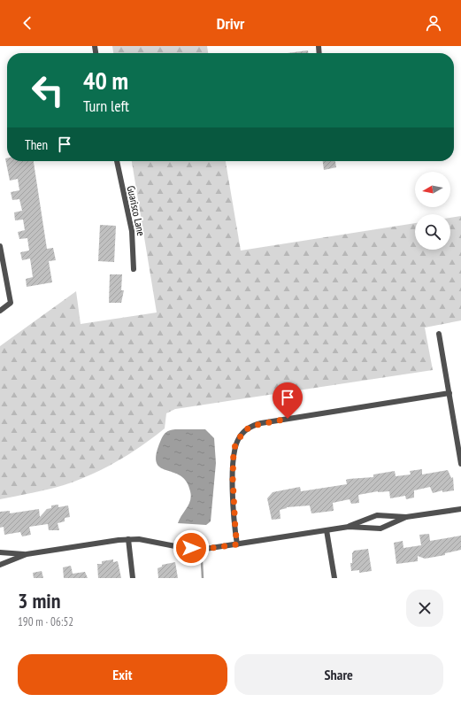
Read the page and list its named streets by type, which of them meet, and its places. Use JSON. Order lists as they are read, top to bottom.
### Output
{
  "streets": {
    "street": ["Guarisco Lane"]
  },
  "north": "left",
  "page": {
    "header": "Drivr",
    "turn": ["40 m", "Turn left"],
    "then": "Then",
    "heading": ["3 min", "190 m · 06:52"],
    "buttons": ["Exit", "Share"]
  }
}
